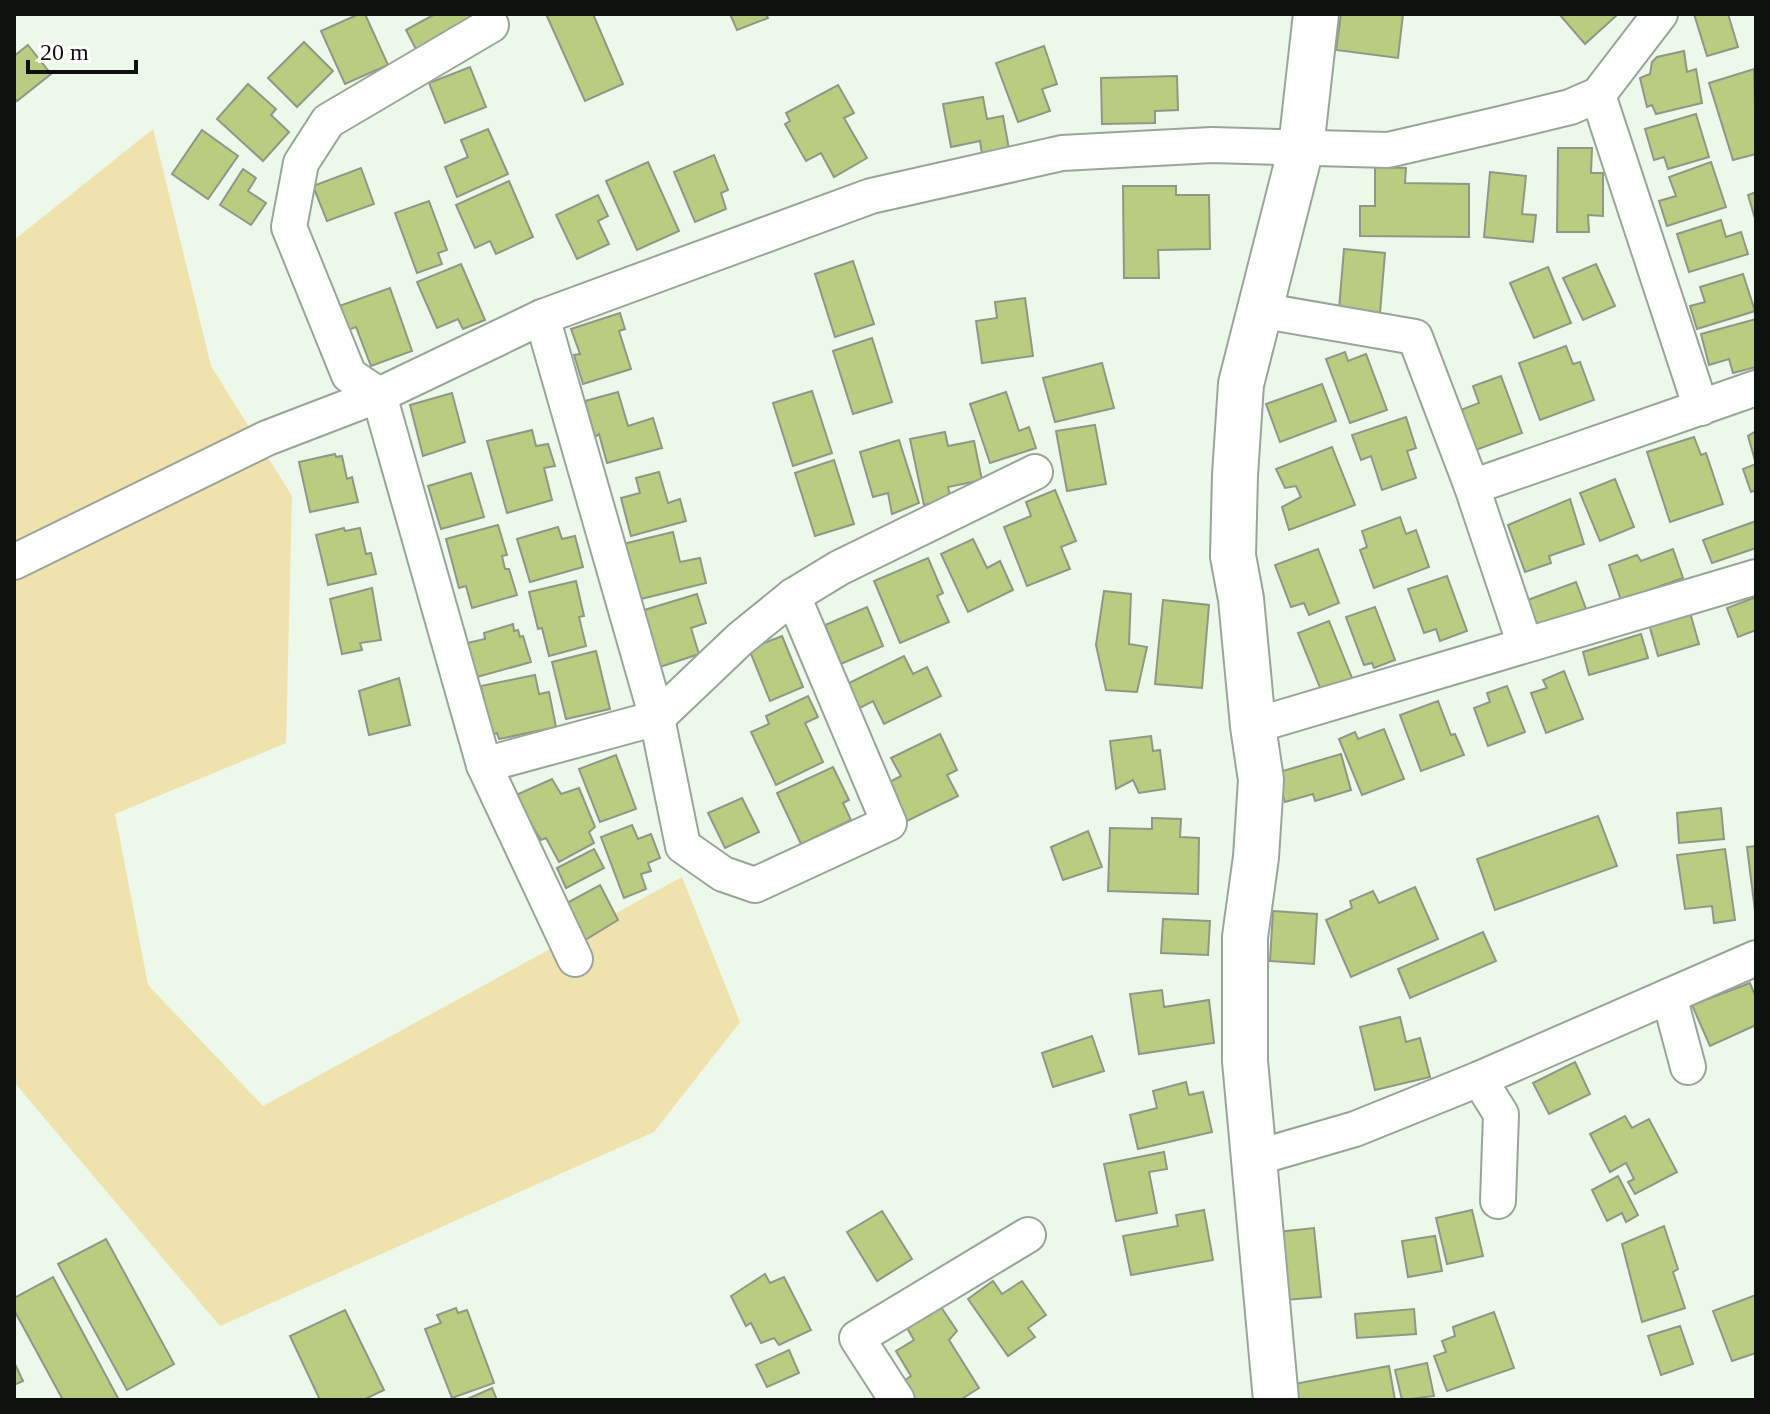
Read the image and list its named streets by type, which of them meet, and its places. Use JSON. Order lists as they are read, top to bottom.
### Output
{
  "scale_bar": "20 m"
}
